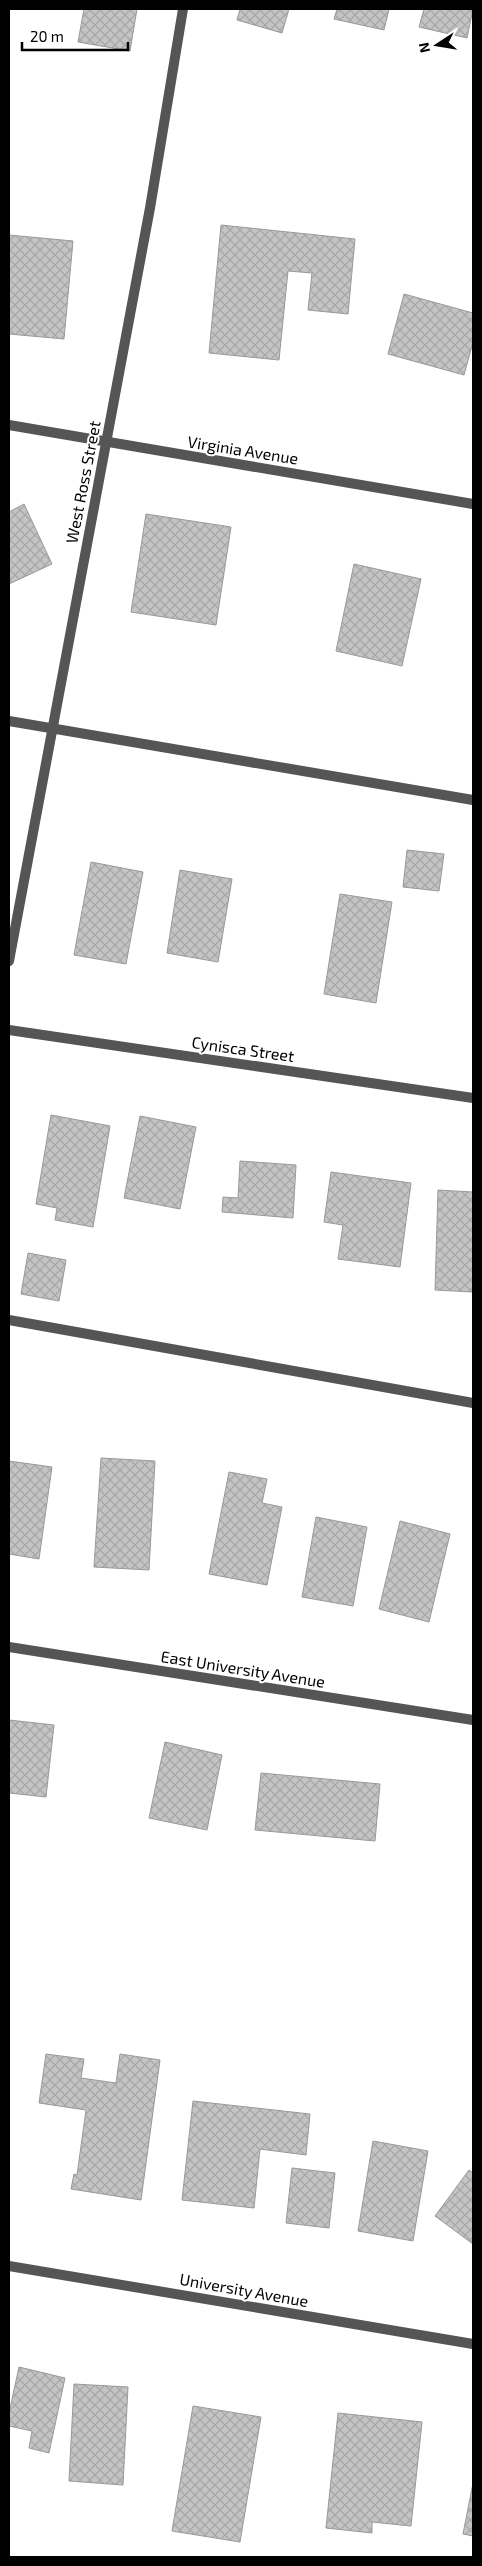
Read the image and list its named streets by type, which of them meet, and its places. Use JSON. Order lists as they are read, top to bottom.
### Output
{
  "streets": {
    "street": [
      "Virginia Avenue",
      "West Ross Street",
      "Cynisca Street",
      "East University Avenue",
      "University Avenue"
    ]
  },
  "crossings": [
    ["Virginia Avenue", "West Ross Street"]
  ],
  "scale_bar": "20 m",
  "north": "left"
}
